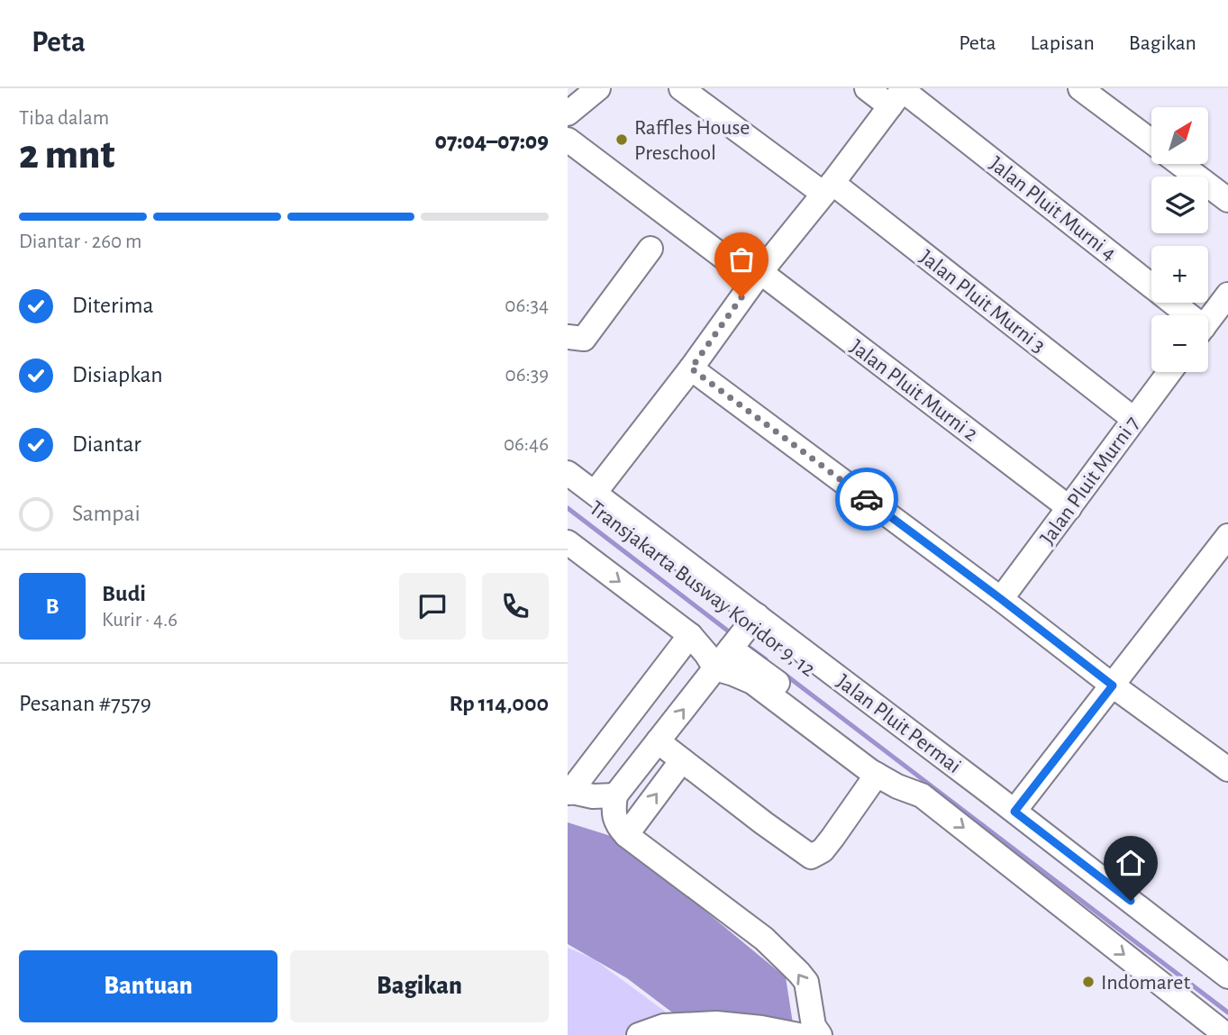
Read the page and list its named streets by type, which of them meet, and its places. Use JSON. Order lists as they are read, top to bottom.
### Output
{
  "streets": {
    "street": [
      "Jalan Pluit Murni 4",
      "Jalan Pluit Murni 3",
      "Jalan Pluit Murni 2",
      "Jalan Pluit Murni 7",
      "Transjakarta Busway Koridor 9, 12",
      "Jalan Pluit Permai"
    ]
  },
  "crossings": [
    ["Jalan Pluit Murni 3", "Jalan Pluit Murni 7"],
    ["Jalan Pluit Murni 2", "Jalan Pluit Murni 7"],
    ["Transjakarta Busway Koridor 9, 12", "Jalan Pluit Permai"]
  ],
  "places": ["Raffles House Preschool", "Indomaret"],
  "north": "top right",
  "page": {
    "header": "Peta",
    "nav": ["Peta", "Lapisan", "Bagikan"],
    "heading": ["2 mnt", "Tiba dalam", "07:04–07:09"],
    "panel": [
      "Budi",
      "Kurir · 4.6",
      "Pesanan #7579",
      "Rp 114,000"
    ],
    "map_buttons": ["+", "−"],
    "bar": "Diantar · 260 m",
    "list": [
      ["Diterima", "06:34"],
      ["Disiapkan", "06:39"],
      ["Diantar", "06:46"],
      "Sampai"
    ],
    "round": "B",
    "buttons": ["Bantuan", "Bagikan"]
  }
}
